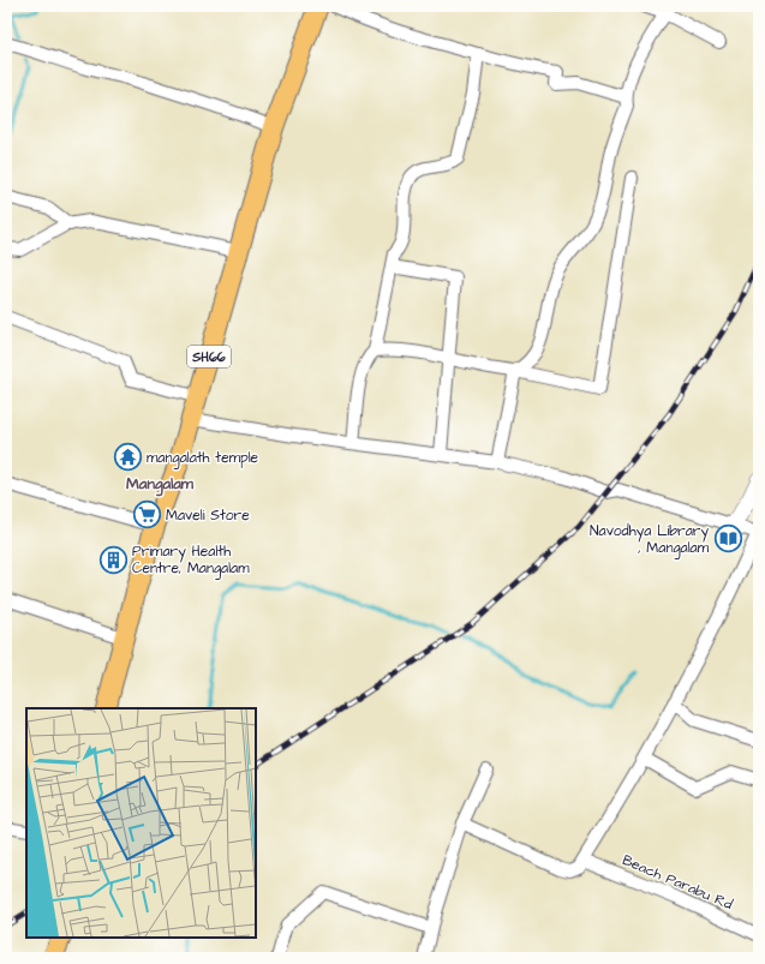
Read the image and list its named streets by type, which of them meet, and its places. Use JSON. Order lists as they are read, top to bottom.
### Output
{
  "streets": {
    "main road": ["SH66"],
    "street": ["Beach Parabu Rd"]
  },
  "districts": ["Mangalam"],
  "places": {
    "temple": ["mangalath temple"],
    "supermarket": ["Maveli Store"],
    "library": ["Navodhya Library , Mangalam"],
    "building": ["Primary Health Centre, Mangalam"]
  }
}
